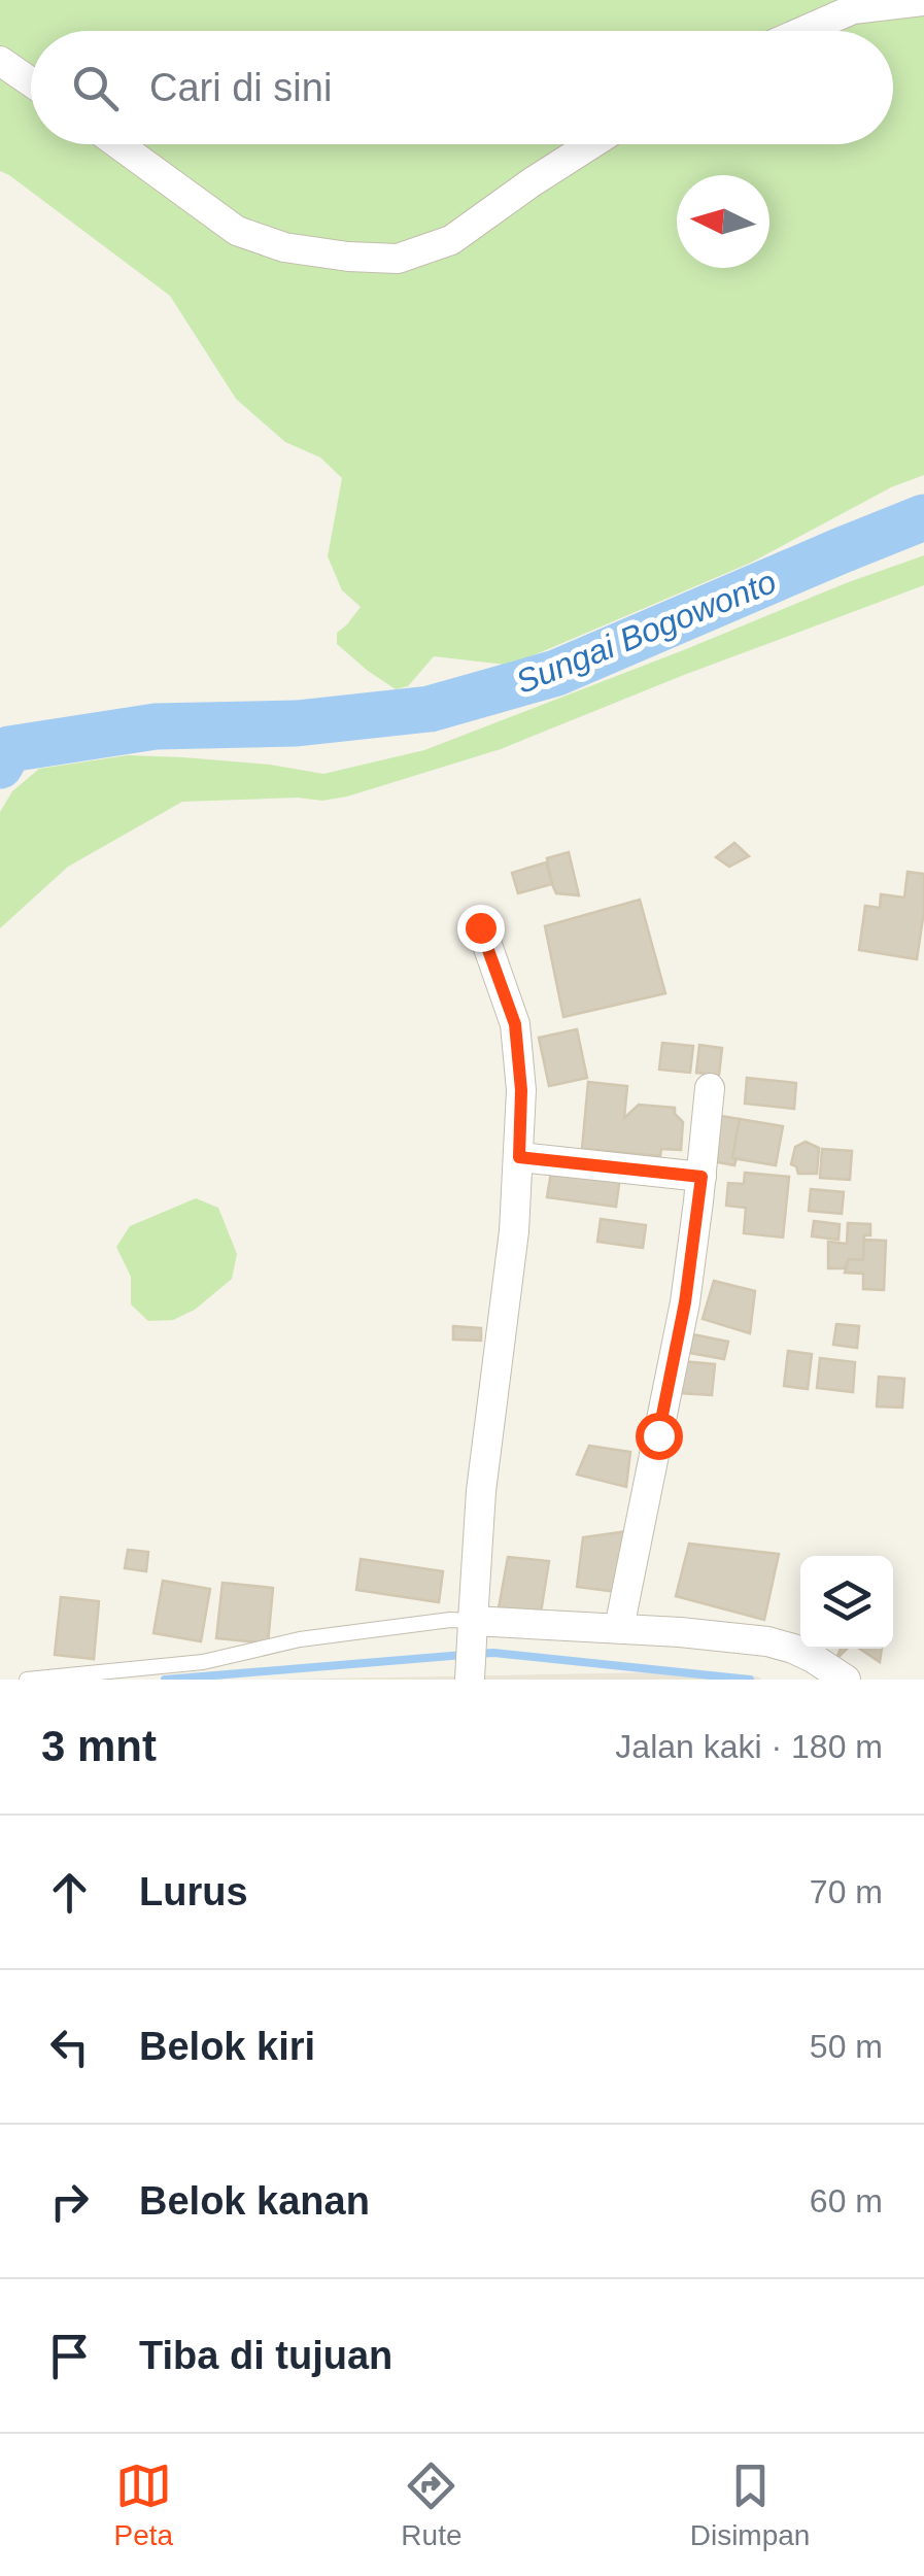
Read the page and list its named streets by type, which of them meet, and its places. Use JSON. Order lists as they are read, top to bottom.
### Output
{
  "water": ["Sungai Bogowonto"],
  "north": "left",
  "page": {
    "search": "Cari di sini",
    "heading": ["3 mnt", "Jalan kaki · 180 m"],
    "list": [
      ["Lurus", "70 m"],
      ["Belok kiri", "50 m"],
      ["Belok kanan", "60 m"],
      "Tiba di tujuan"
    ],
    "nav": ["Peta", "Rute", "Disimpan"]
  }
}
